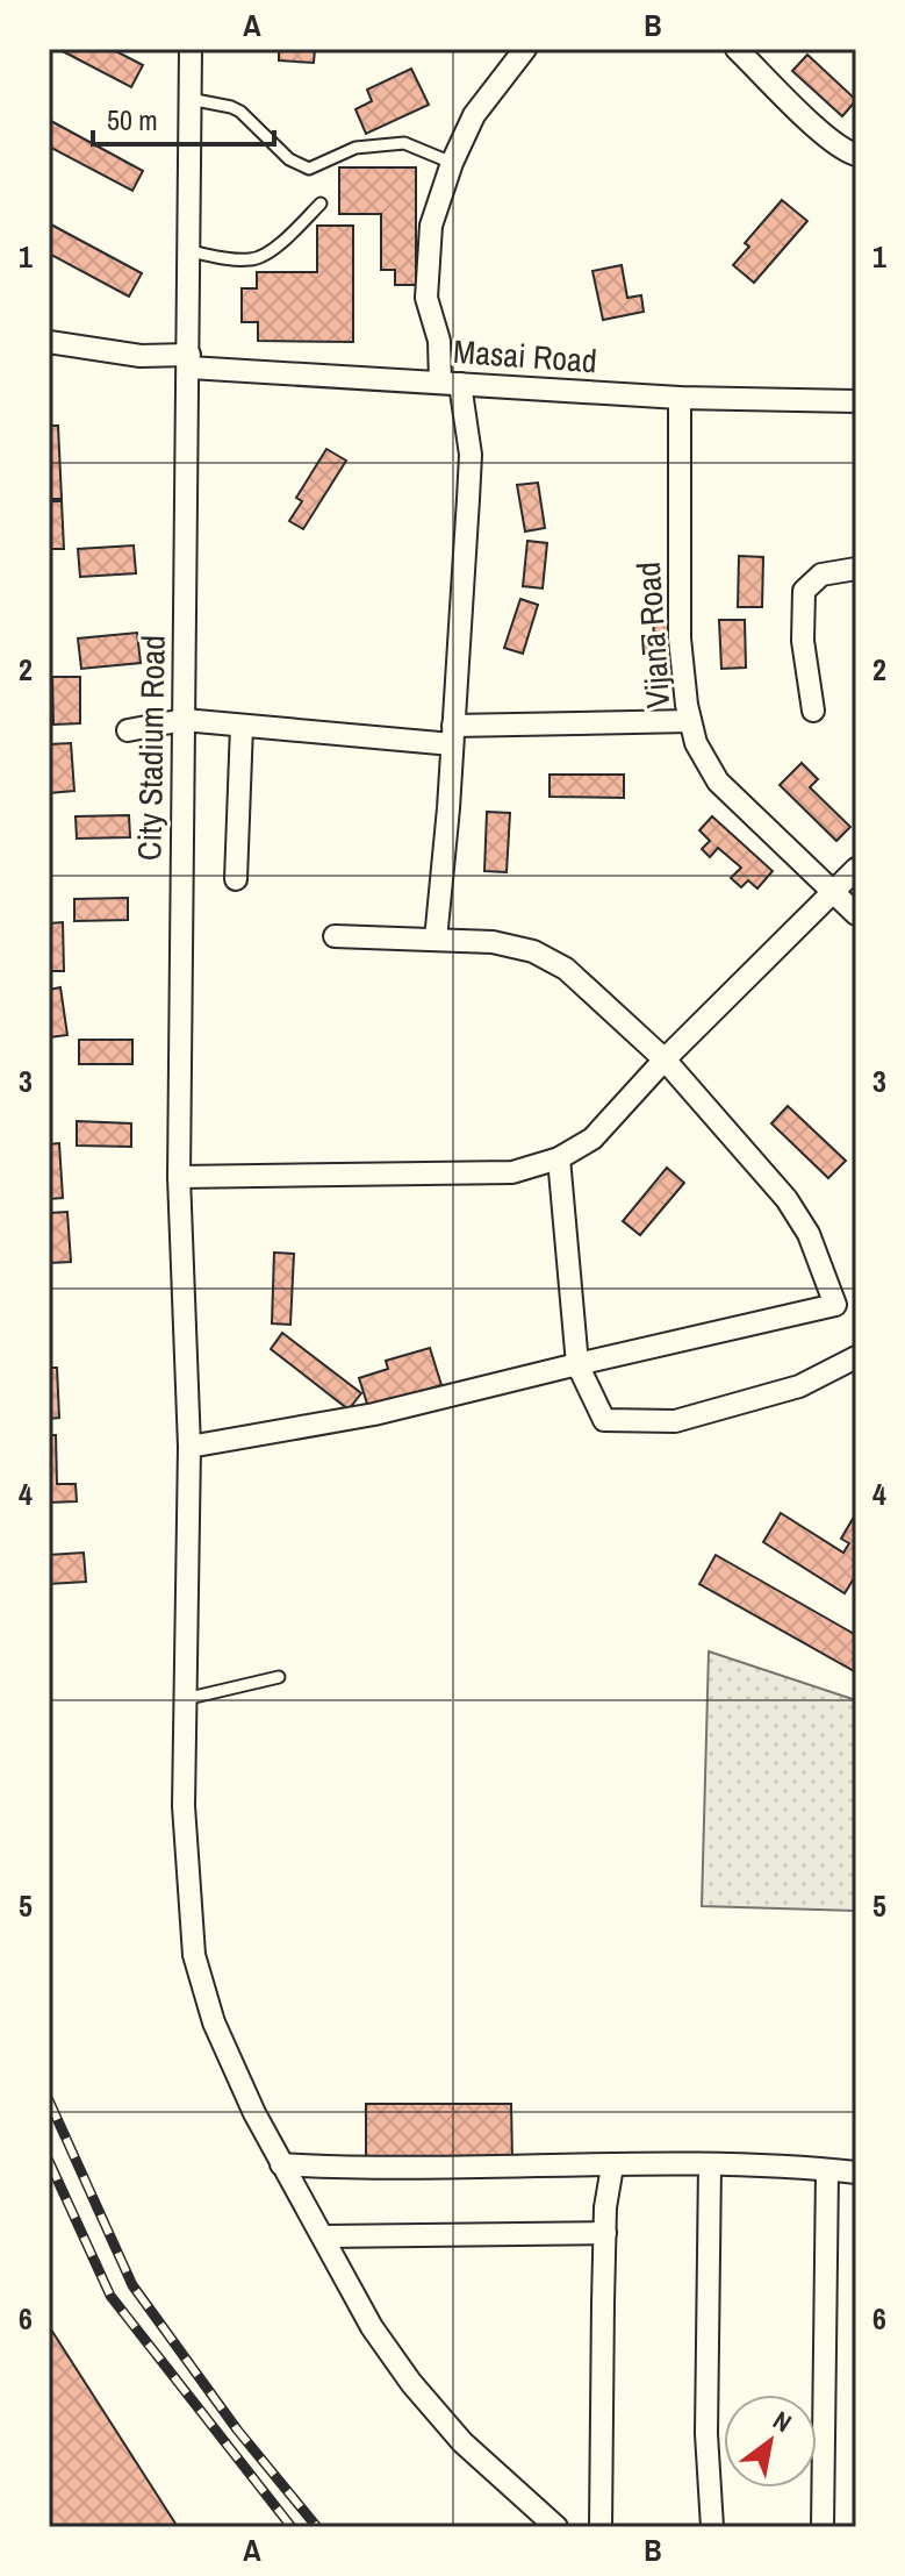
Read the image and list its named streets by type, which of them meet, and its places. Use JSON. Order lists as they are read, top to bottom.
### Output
{
  "streets": {
    "street": ["Masai Road", "Vijana Road", "City Stadium Road"]
  },
  "crossings": [
    ["Masai Road", "Vijana Road"],
    ["Masai Road", "City Stadium Road"]
  ],
  "scale_bar": "50 m",
  "north": "top right",
  "grid": {
    "columns": ["A", "B"],
    "rows": [
      "1",
      "2",
      "3",
      "4",
      "5",
      "6"
    ]
  }
}
